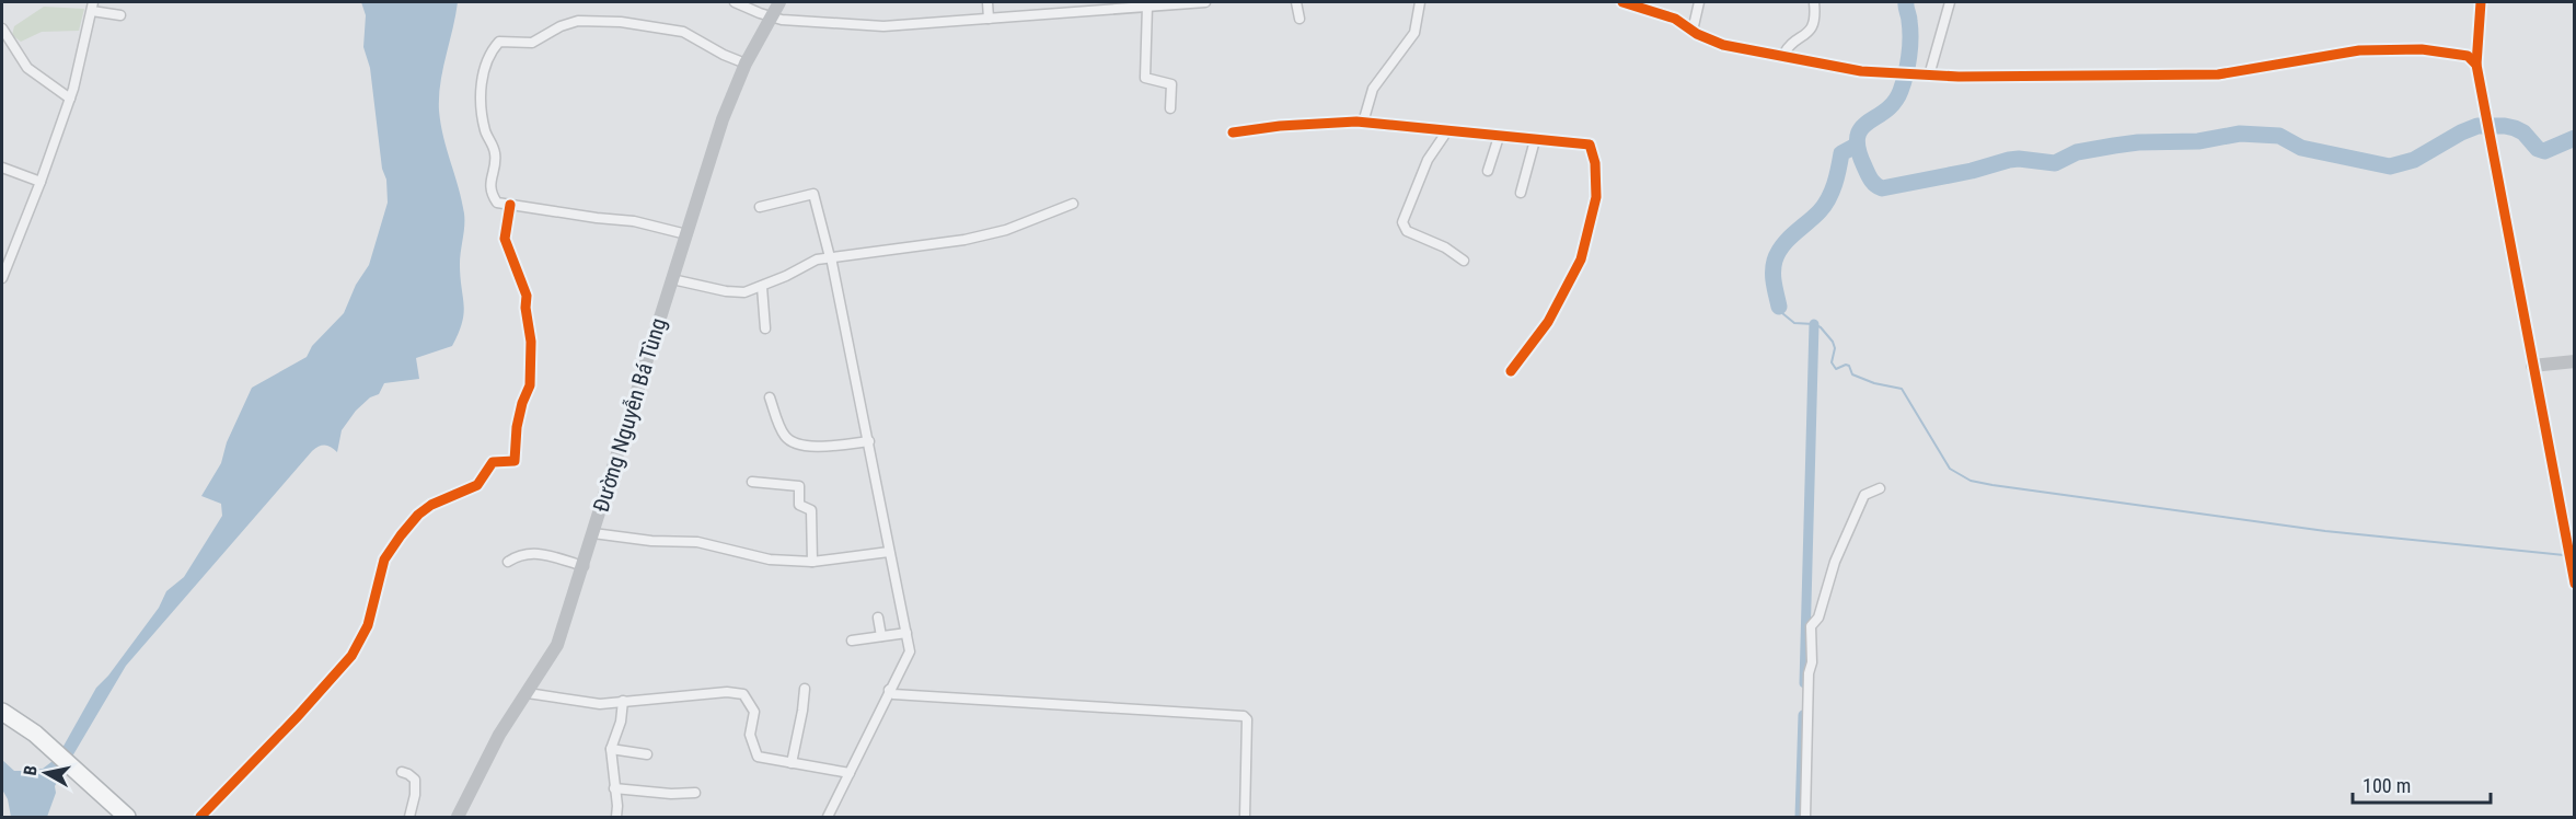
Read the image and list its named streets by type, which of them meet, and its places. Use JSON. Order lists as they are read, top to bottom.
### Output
{
  "streets": {
    "main road": ["Đường Nguyễn Bá Tùng"]
  },
  "scale_bar": "100 m",
  "north": "left"
}
